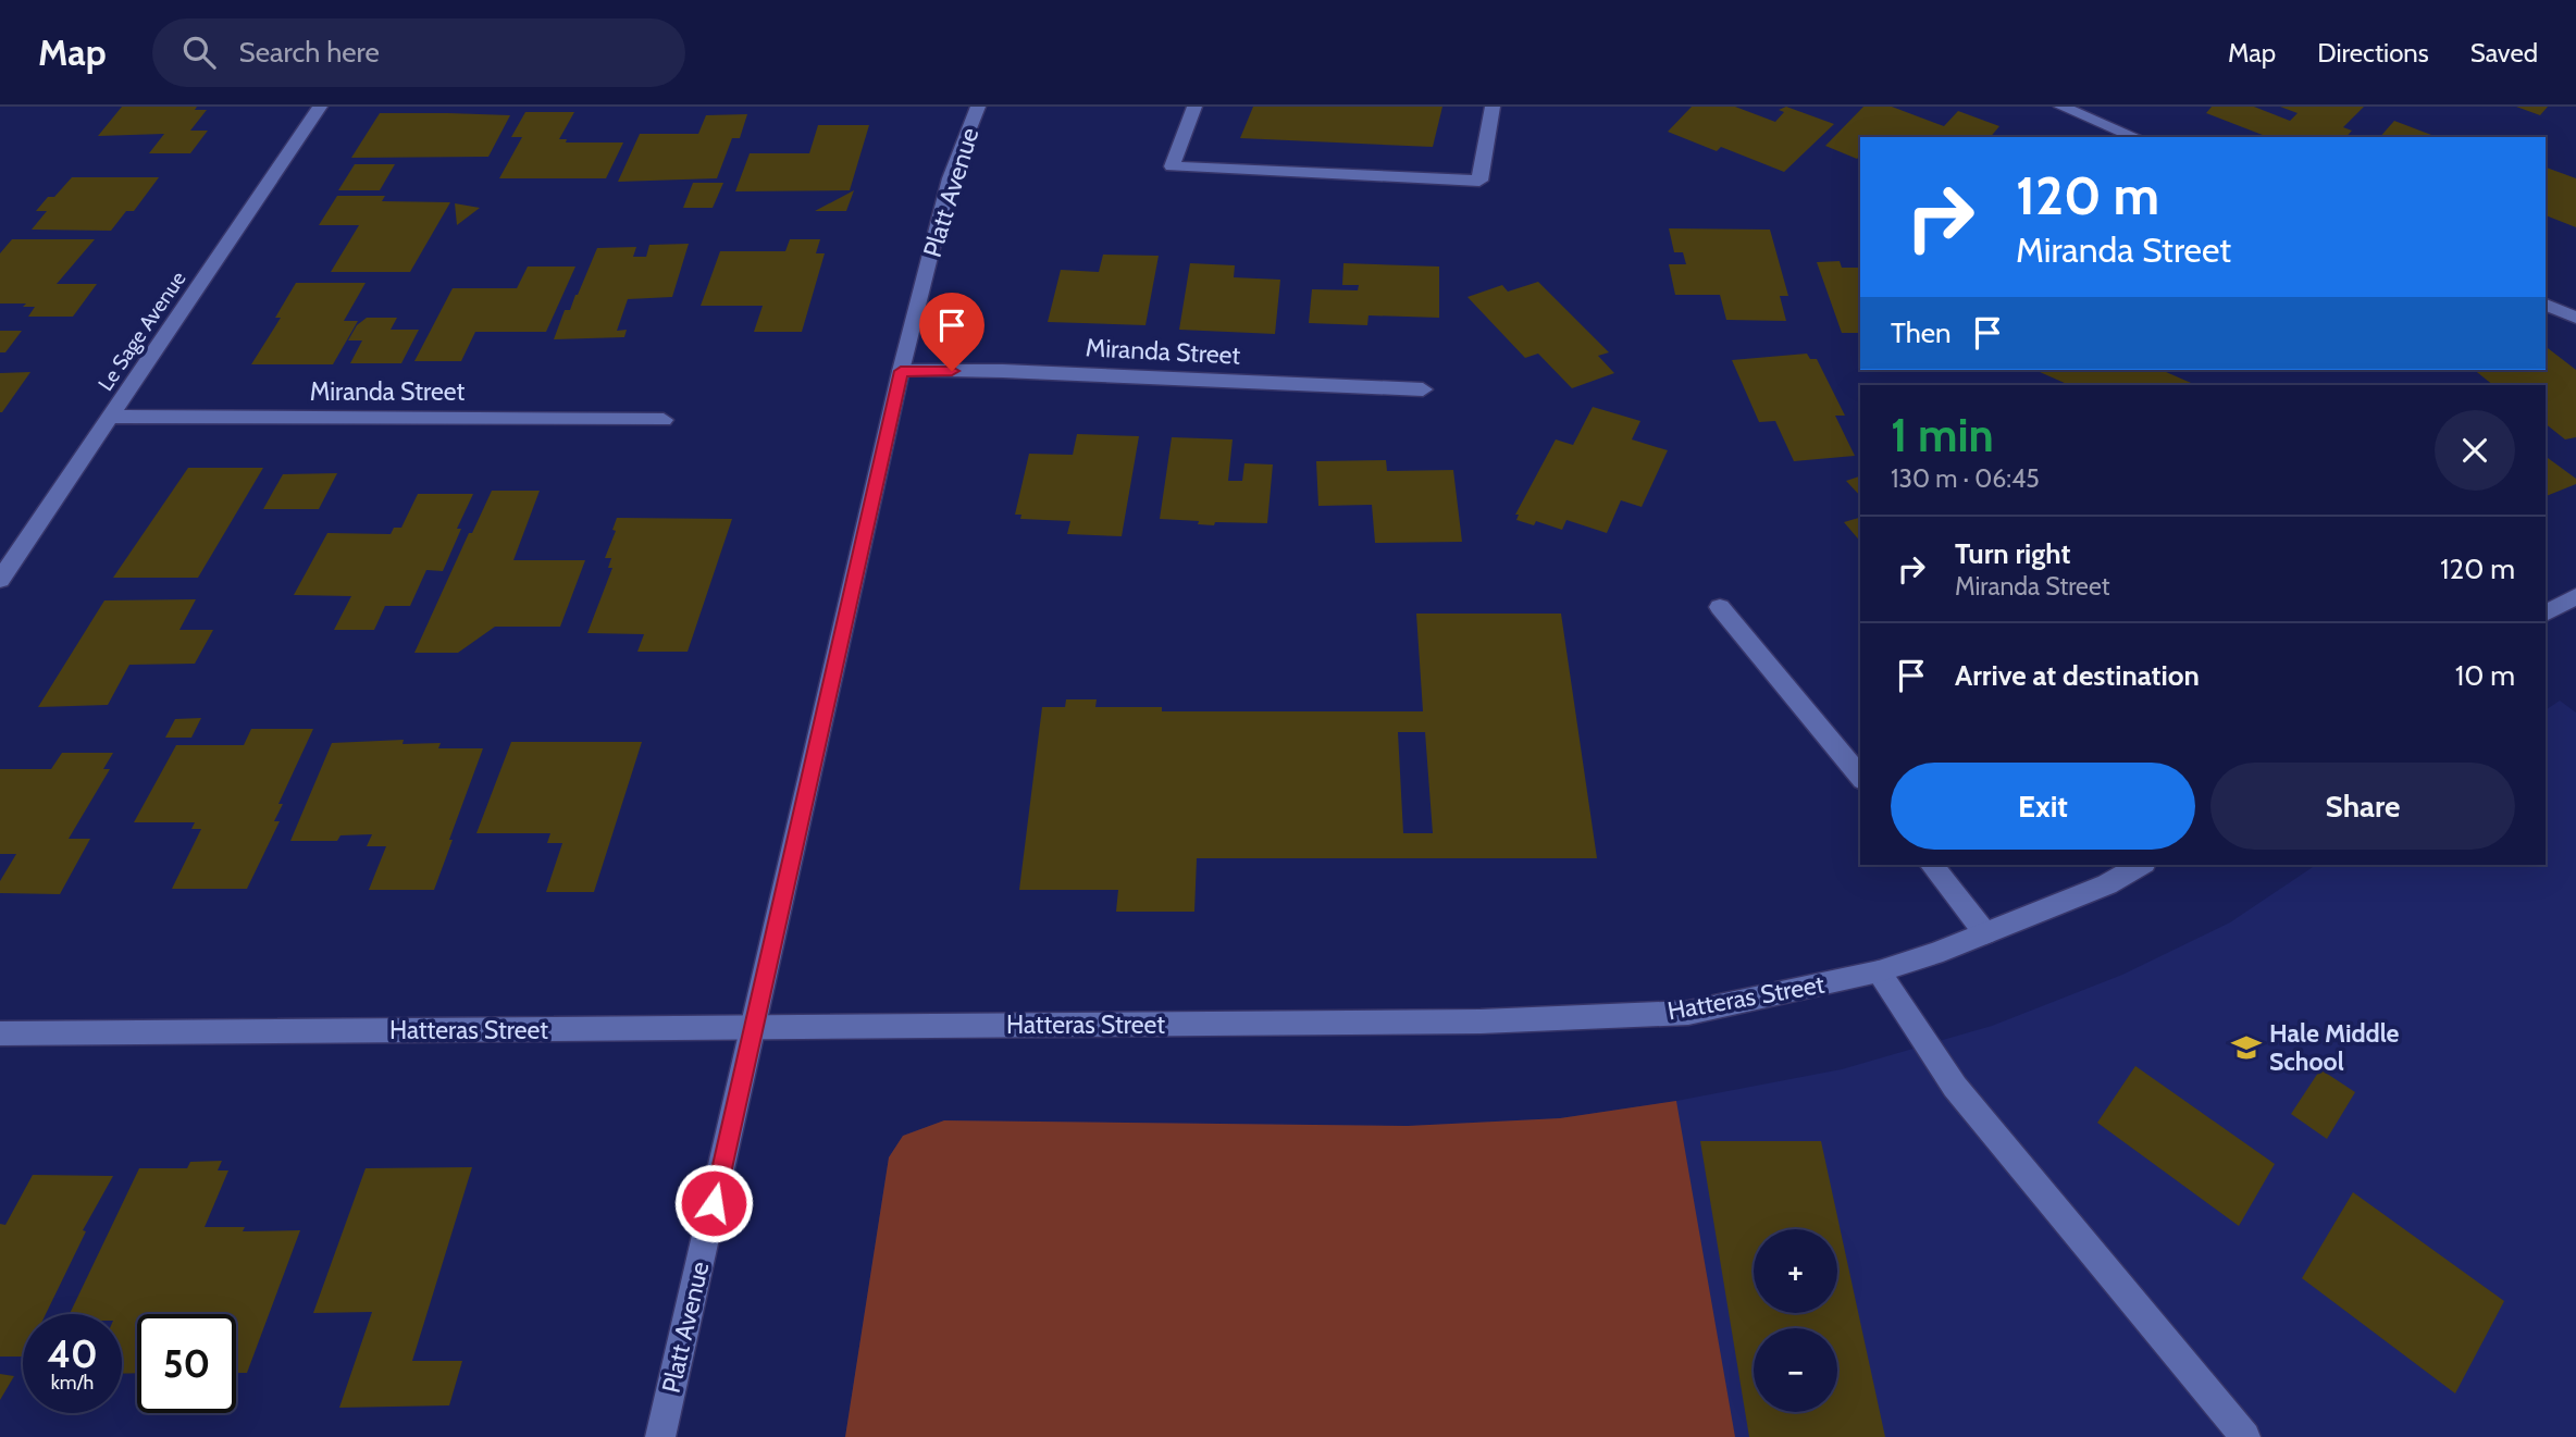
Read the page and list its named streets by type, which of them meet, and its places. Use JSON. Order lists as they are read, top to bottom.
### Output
{
  "streets": {
    "street": [
      "Platt Avenue",
      "Le Sage Avenue",
      "Miranda Street",
      "Hatteras Street"
    ]
  },
  "crossings": [
    ["Platt Avenue", "Miranda Street"],
    ["Platt Avenue", "Hatteras Street"],
    ["Le Sage Avenue", "Miranda Street"]
  ],
  "places": {
    "school or university": ["Hale Middle School"]
  },
  "page": {
    "header": "Map",
    "search": "Search here",
    "nav": ["Map", "Directions", "Saved"],
    "turn": ["120 m", "Miranda Street"],
    "then": "Then",
    "heading": ["1 min", "130 m · 06:45"],
    "list": [
      {
        "name": "Turn right",
        "note": "Miranda Street",
        "value": "120 m"
      },
      {
        "name": "Arrive at destination",
        "value": "10 m"
      }
    ],
    "buttons": ["Exit", "Share"],
    "map_buttons": ["+", "−"],
    "speed": "40 km/h",
    "limit": "50"
  }
}
